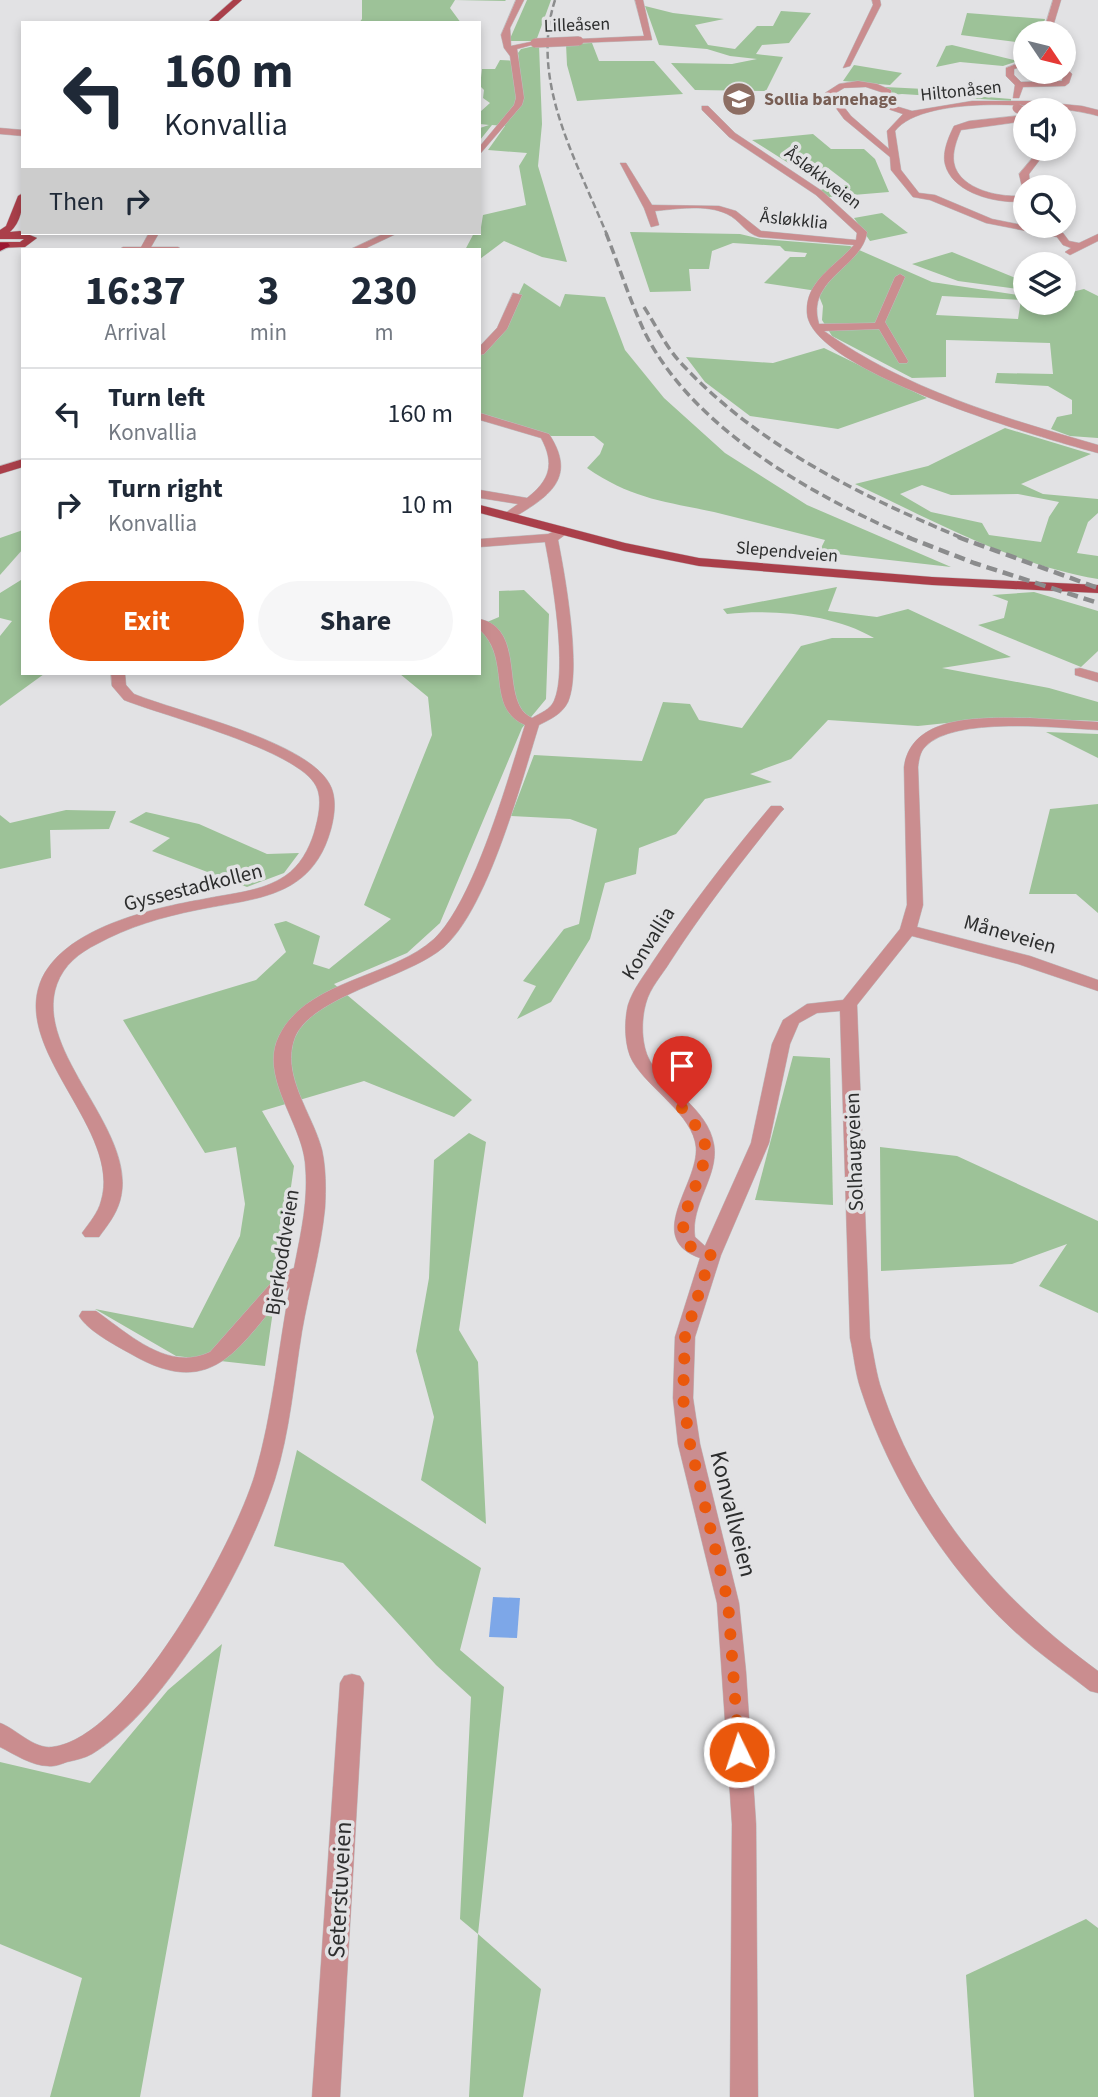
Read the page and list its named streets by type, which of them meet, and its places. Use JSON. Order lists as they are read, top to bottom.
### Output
{
  "streets": {
    "main road": ["Slependveien"],
    "street": [
      "Lilleåsen",
      "Hiltonåsen",
      "Åsløkkveien",
      "Åsløkklia",
      "Gyssestadkollen",
      "Måneveien",
      "Konvallia",
      "Solhaugveien",
      "Bjerkoddveien",
      "Konvallveien",
      "Seterstuveien"
    ]
  },
  "crossings": [
    ["Åsløkkveien", "Åsløkklia"],
    ["Konvallia", "Konvallveien"],
    ["Solhaugveien", "Konvallveien"]
  ],
  "places": {
    "school or university": ["Sollia barnehage"]
  },
  "north": "bottom right",
  "page": {
    "turn": ["160 m", "Konvallia"],
    "then": "Then",
    "eta": [
      "16:37",
      "Arrival",
      "3",
      "min",
      "230",
      "m"
    ],
    "list": [
      {
        "name": "Turn left",
        "note": "Konvallia",
        "value": "160 m"
      },
      {
        "name": "Turn right",
        "note": "Konvallia",
        "value": "10 m"
      }
    ],
    "buttons": ["Exit", "Share"]
  }
}
